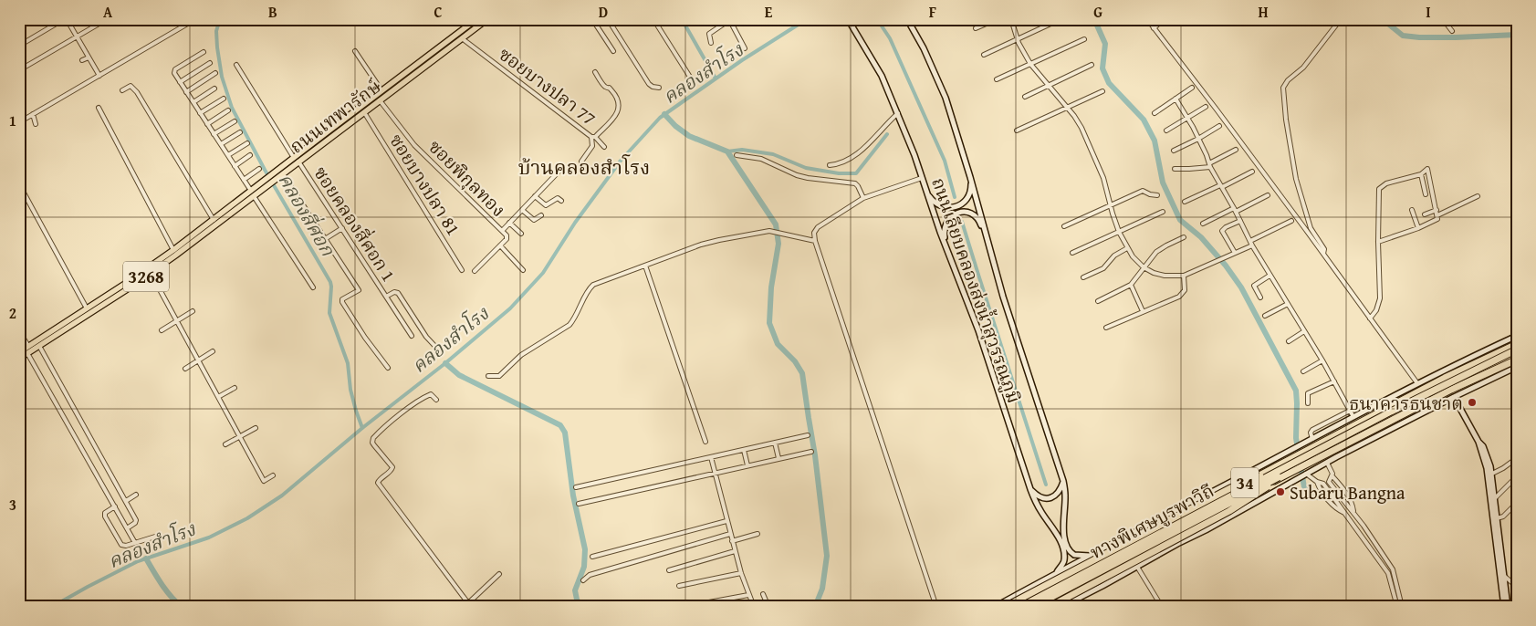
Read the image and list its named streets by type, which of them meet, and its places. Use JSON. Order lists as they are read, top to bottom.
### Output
{
  "streets": {
    "highway": ["34", "ทางพิเศษบูรพาวิถี"],
    "main road": ["ถนนเทพารักษ์", "3268", "ถนนเลียบคลองส่งน้ำสุวรรณภูมิ"],
    "street": [
      "ซอยบางปลา 77",
      "ซอยพิกุลทอง",
      "ซอยบางปลา 81",
      "ซอยคลองสี่ศอก 1"
    ]
  },
  "crossings": [
    ["ซอยบางปลา 77", "ถนนเทพารักษ์"],
    ["ถนนเทพารักษ์", "ซอยพิกุลทอง"],
    ["ถนนเทพารักษ์", "ซอยบางปลา 81"],
    ["ถนนเทพารักษ์", "ซอยคลองสี่ศอก 1"],
    ["ถนนเลียบคลองส่งน้ำสุวรรณภูมิ", "34"]
  ],
  "districts": ["บ้านคลองสำโรง"],
  "water": ["คลองสำโรง", "คลองสี่ศอก"],
  "places": ["ธนาคารธนชาต", "Subaru Bangna"],
  "grid": {
    "columns": [
      "A",
      "B",
      "C",
      "D",
      "E",
      "F",
      "G",
      "H",
      "I"
    ],
    "rows": ["1", "2", "3"]
  }
}
